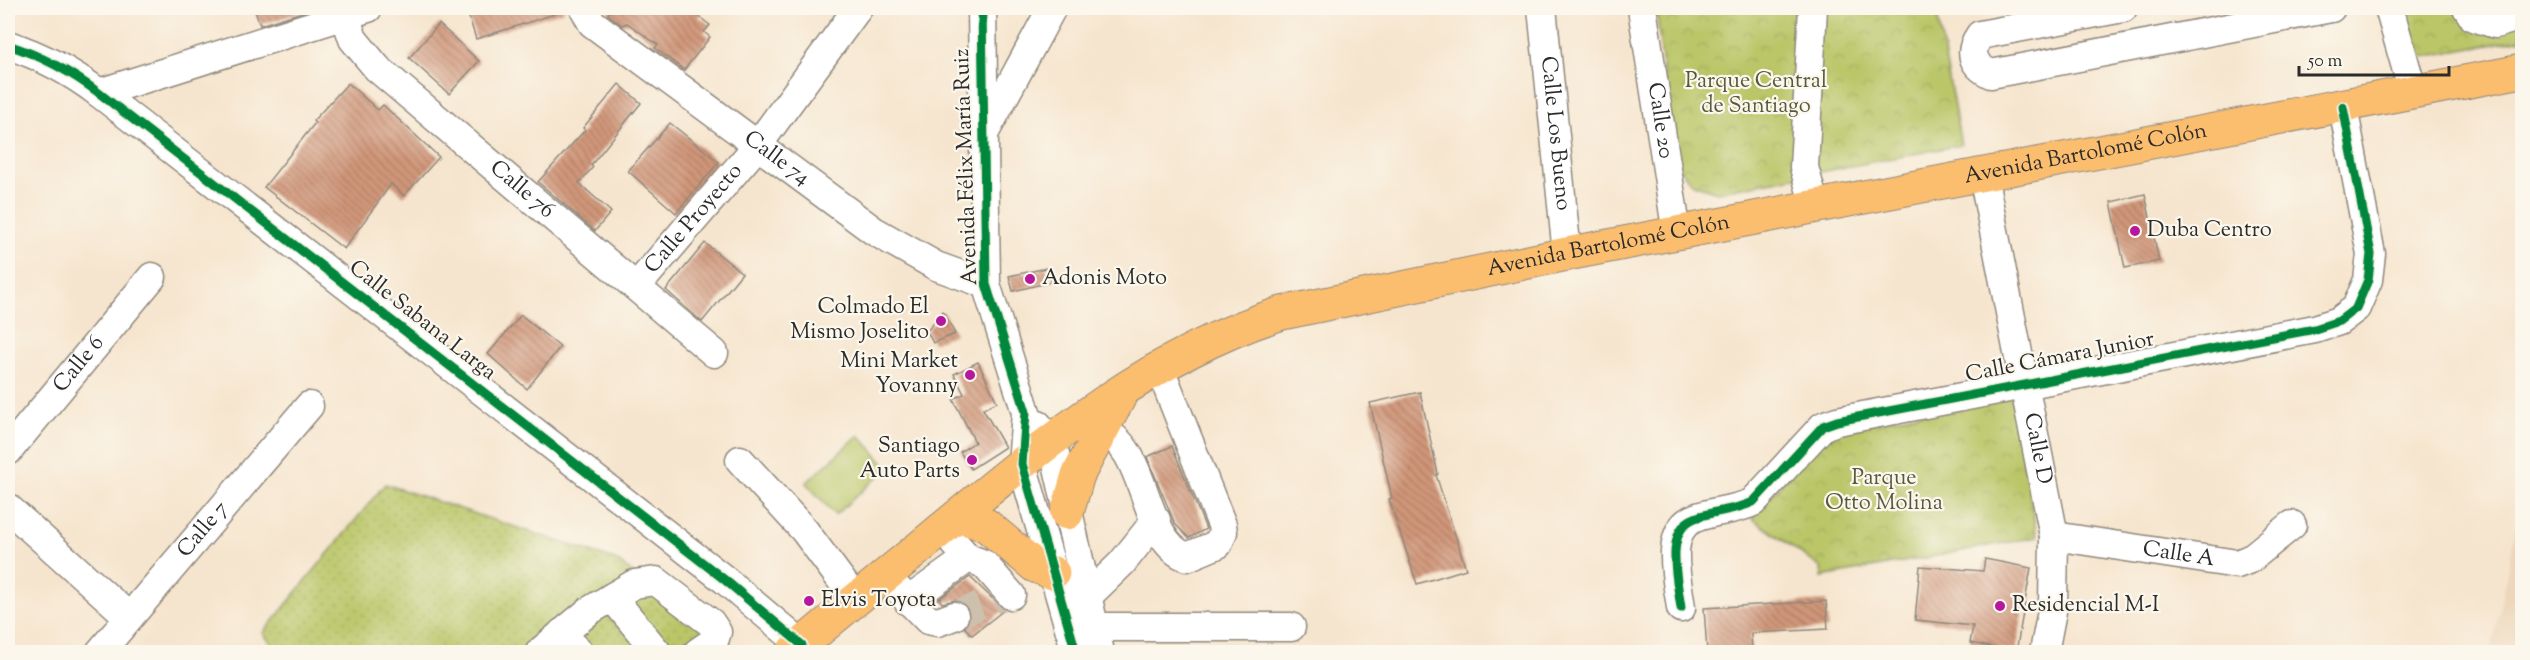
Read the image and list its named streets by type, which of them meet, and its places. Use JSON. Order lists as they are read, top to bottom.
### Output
{
  "streets": {
    "main road": ["Avenida Bartolomé Colón"],
    "street": [
      "Calle 20",
      "Calle Los Bueno",
      "Calle 74",
      "Avenida Félix María Ruiz",
      "Calle 76",
      "Calle Proyecto",
      "Calle Sabana Larga",
      "Calle Cámara Junior",
      "Calle 6",
      "Calle D",
      "Calle 7",
      "Calle A"
    ]
  },
  "crossings": [
    ["Calle 20", "Avenida Bartolomé Colón"],
    ["Calle Los Bueno", "Avenida Bartolomé Colón"],
    ["Avenida Bartolomé Colón", "Avenida Félix María Ruiz"],
    ["Avenida Bartolomé Colón", "Calle Sabana Larga"],
    ["Avenida Bartolomé Colón", "Calle Cámara Junior"],
    ["Avenida Bartolomé Colón", "Calle D"],
    ["Calle 74", "Avenida Félix María Ruiz"],
    ["Calle 74", "Calle Proyecto"],
    ["Calle 76", "Calle Proyecto"],
    ["Calle Cámara Junior", "Calle D"],
    ["Calle D", "Calle A"]
  ],
  "parks": ["Parque Central de Santiago", "Parque Otto Molina"],
  "places": [
    "Duba Centro",
    "Adonis Moto",
    "Colmado El Mismo Joselito",
    "Mini Market Yovanny",
    "Santiago Auto Parts",
    "Elvis Toyota",
    "Residencial M-I"
  ],
  "scale_bar": "50 m"
}
